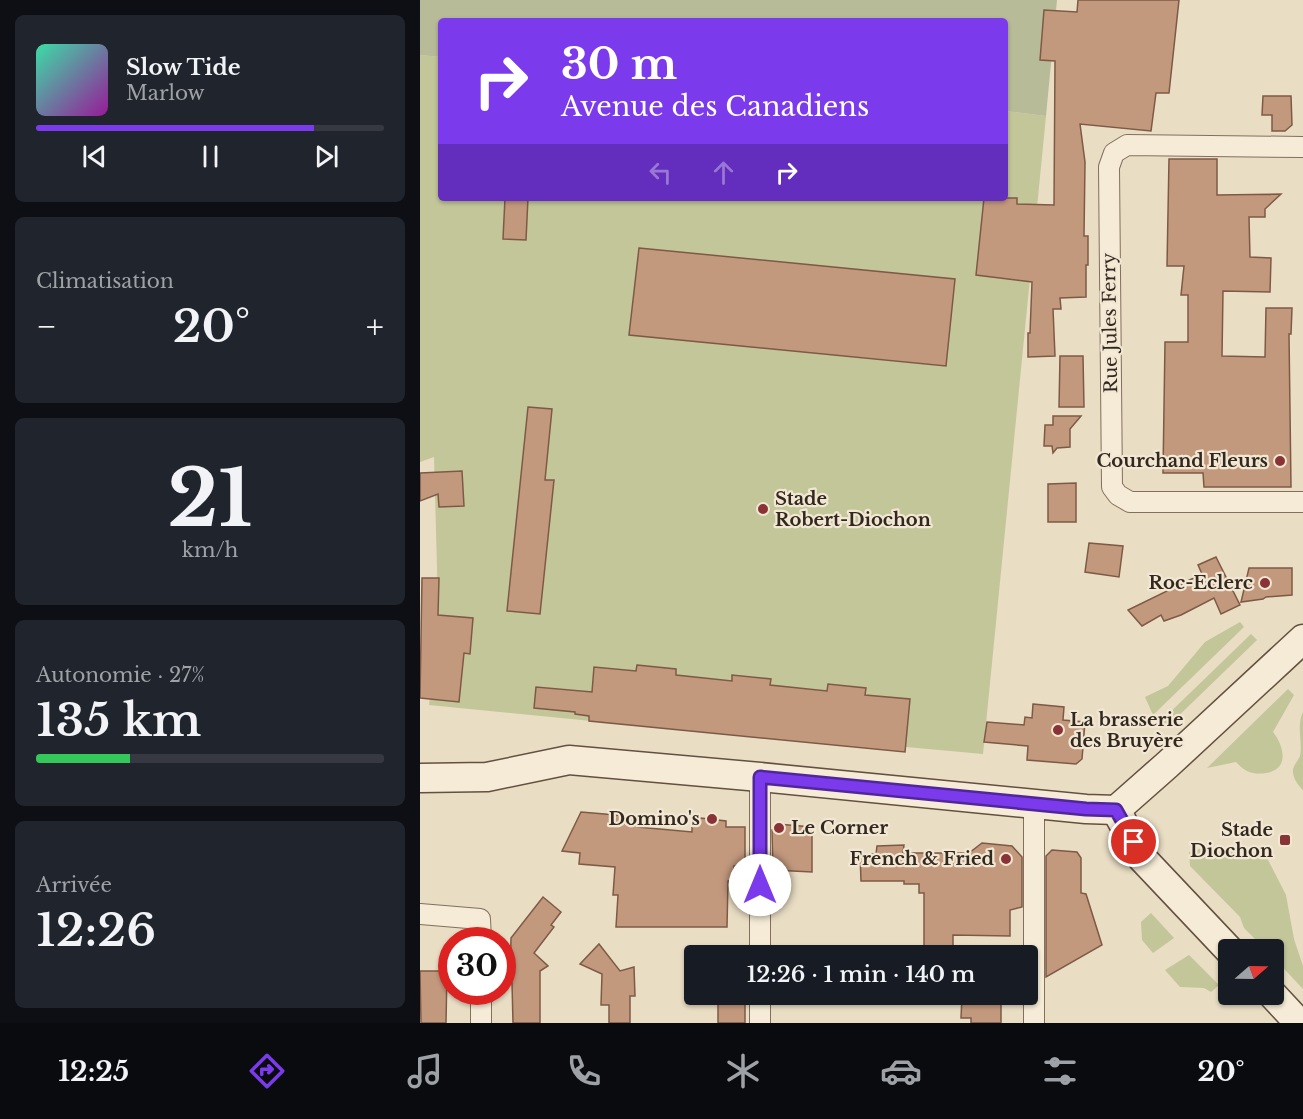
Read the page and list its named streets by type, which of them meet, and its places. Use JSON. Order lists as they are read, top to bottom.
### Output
{
  "streets": {
    "street": ["Rue Jules Ferry"]
  },
  "places": {
    "other": [
      "Courchand Fleurs",
      "Stade Robert-Diochon",
      "Roc-Eclerc",
      "La brasserie des Bruyère",
      "Domino's",
      "Le Corner",
      "French & Fried"
    ],
    "transit": ["Stade Diochon"]
  },
  "north": "right",
  "page": {
    "turn": ["30 m", "Avenue des Canadiens"],
    "song": ["Slow Tide", "Marlow"],
    "tile": [
      "Climatisation",
      ["21", "km/h"],
      ["Autonomie · 27%", "135 km"],
      ["Arrivée", "12:26"]
    ],
    "heat": ["−", "20°", "+"],
    "limit": "30",
    "trip": "12:26 · 1 min · 140 m",
    "tabs": ["12:25", "20°"]
  }
}
